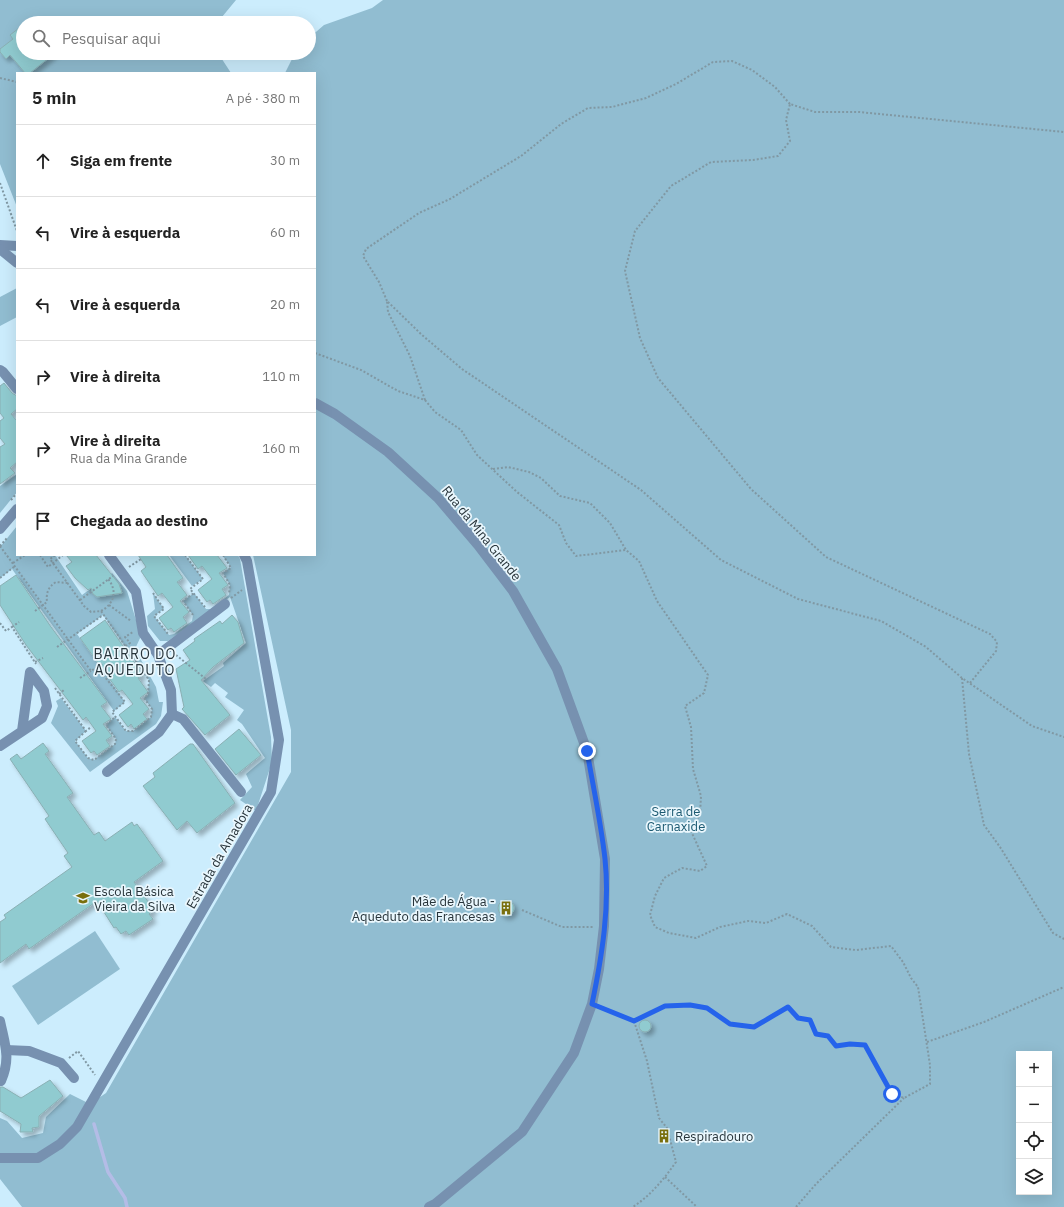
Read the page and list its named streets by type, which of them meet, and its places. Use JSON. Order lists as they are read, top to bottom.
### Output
{
  "streets": {
    "street": ["Rua da Mina Grande", "Estrada da Amadora"]
  },
  "districts": ["BAIRRO DO AQUEDUTO"],
  "parks": ["Serra de Carnaxide"],
  "places": {
    "school or university": ["Escola Básica Vieira da Silva"],
    "building": ["Mãe de Água - Aqueduto das Francesas", "Respiradouro"]
  },
  "page": {
    "search": "Pesquisar aqui",
    "heading": ["5 min", "A pé · 380 m"],
    "list": [
      ["Siga em frente", "30 m"],
      ["Vire à esquerda", "60 m"],
      ["Vire à esquerda", "20 m"],
      ["Vire à direita", "110 m"],
      ["Vire à direita", "Rua da Mina Grande", "160 m"],
      "Chegada ao destino"
    ],
    "map_buttons": ["+", "−"]
  }
}
